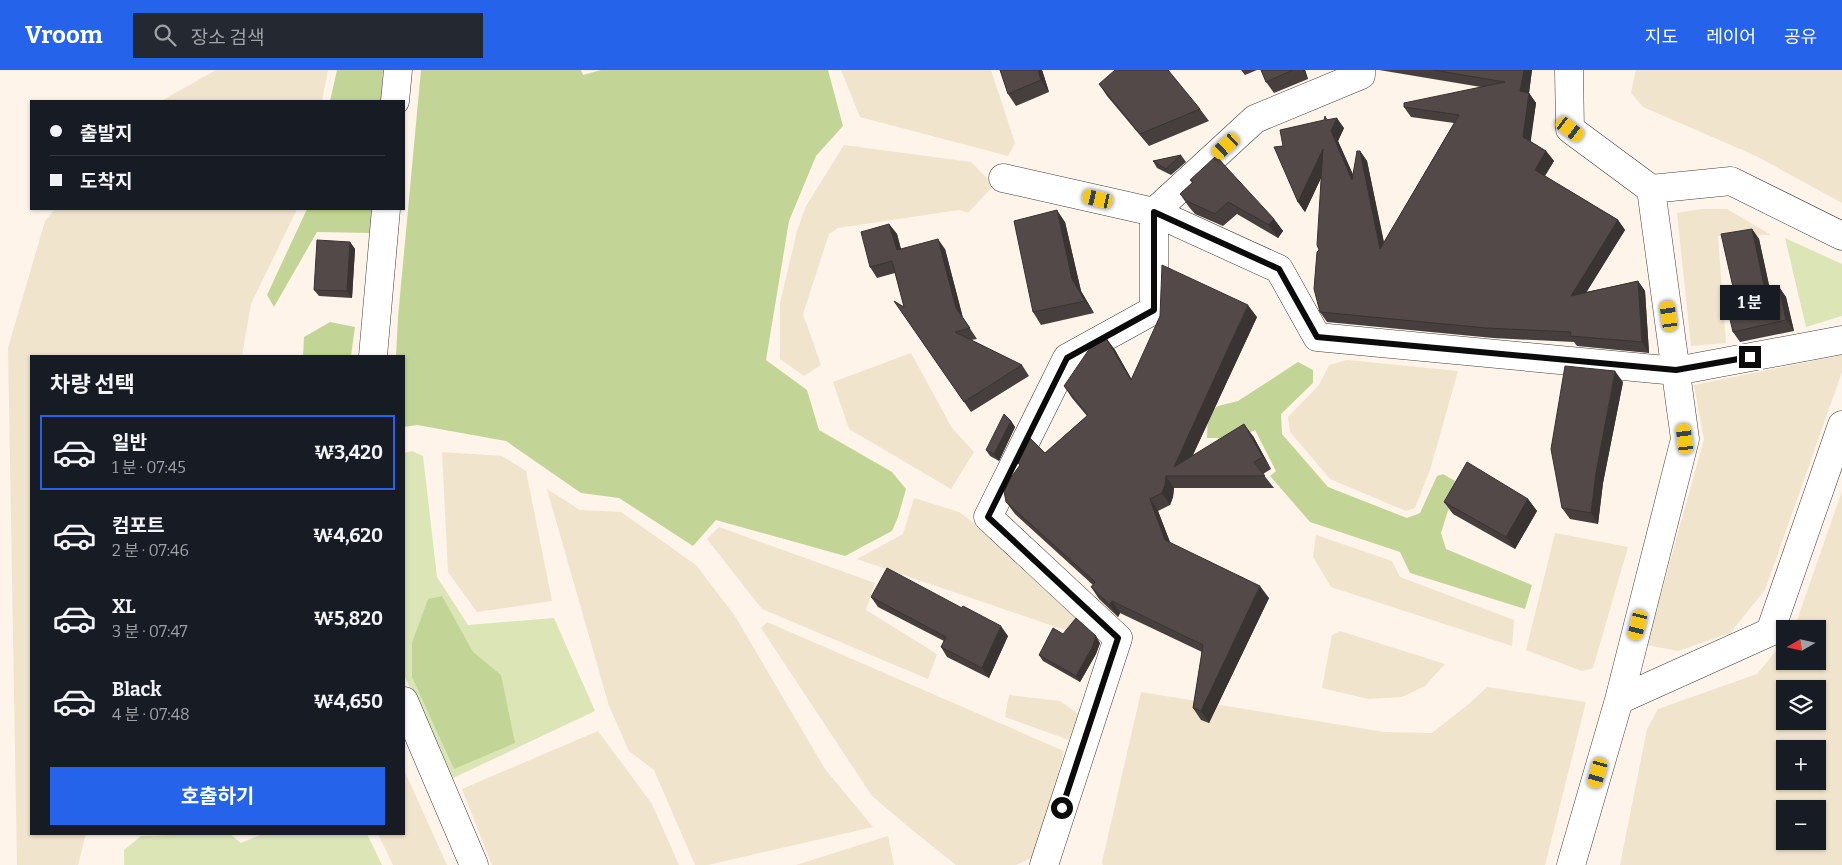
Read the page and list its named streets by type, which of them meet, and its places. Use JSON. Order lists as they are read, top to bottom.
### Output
{
  "north": "left",
  "page": {
    "header": "Vroom",
    "search": "장소 검색",
    "nav": ["지도", "레이어", "공유"],
    "banner": ["출발지", "도착지"],
    "bubble": "1 분",
    "heading": "차량 선택",
    "list": [
      {
        "name": "일반",
        "note": "1 분 · 07:45",
        "value": "₩3,420"
      },
      {
        "name": "컴포트",
        "note": "2 분 · 07:46",
        "value": "₩4,620"
      },
      {
        "name": "XL",
        "note": "3 분 · 07:47",
        "value": "₩5,820"
      },
      {
        "name": "Black",
        "note": "4 분 · 07:48",
        "value": "₩4,650"
      }
    ],
    "map_buttons": ["+", "−"],
    "buttons": "호출하기"
  }
}
